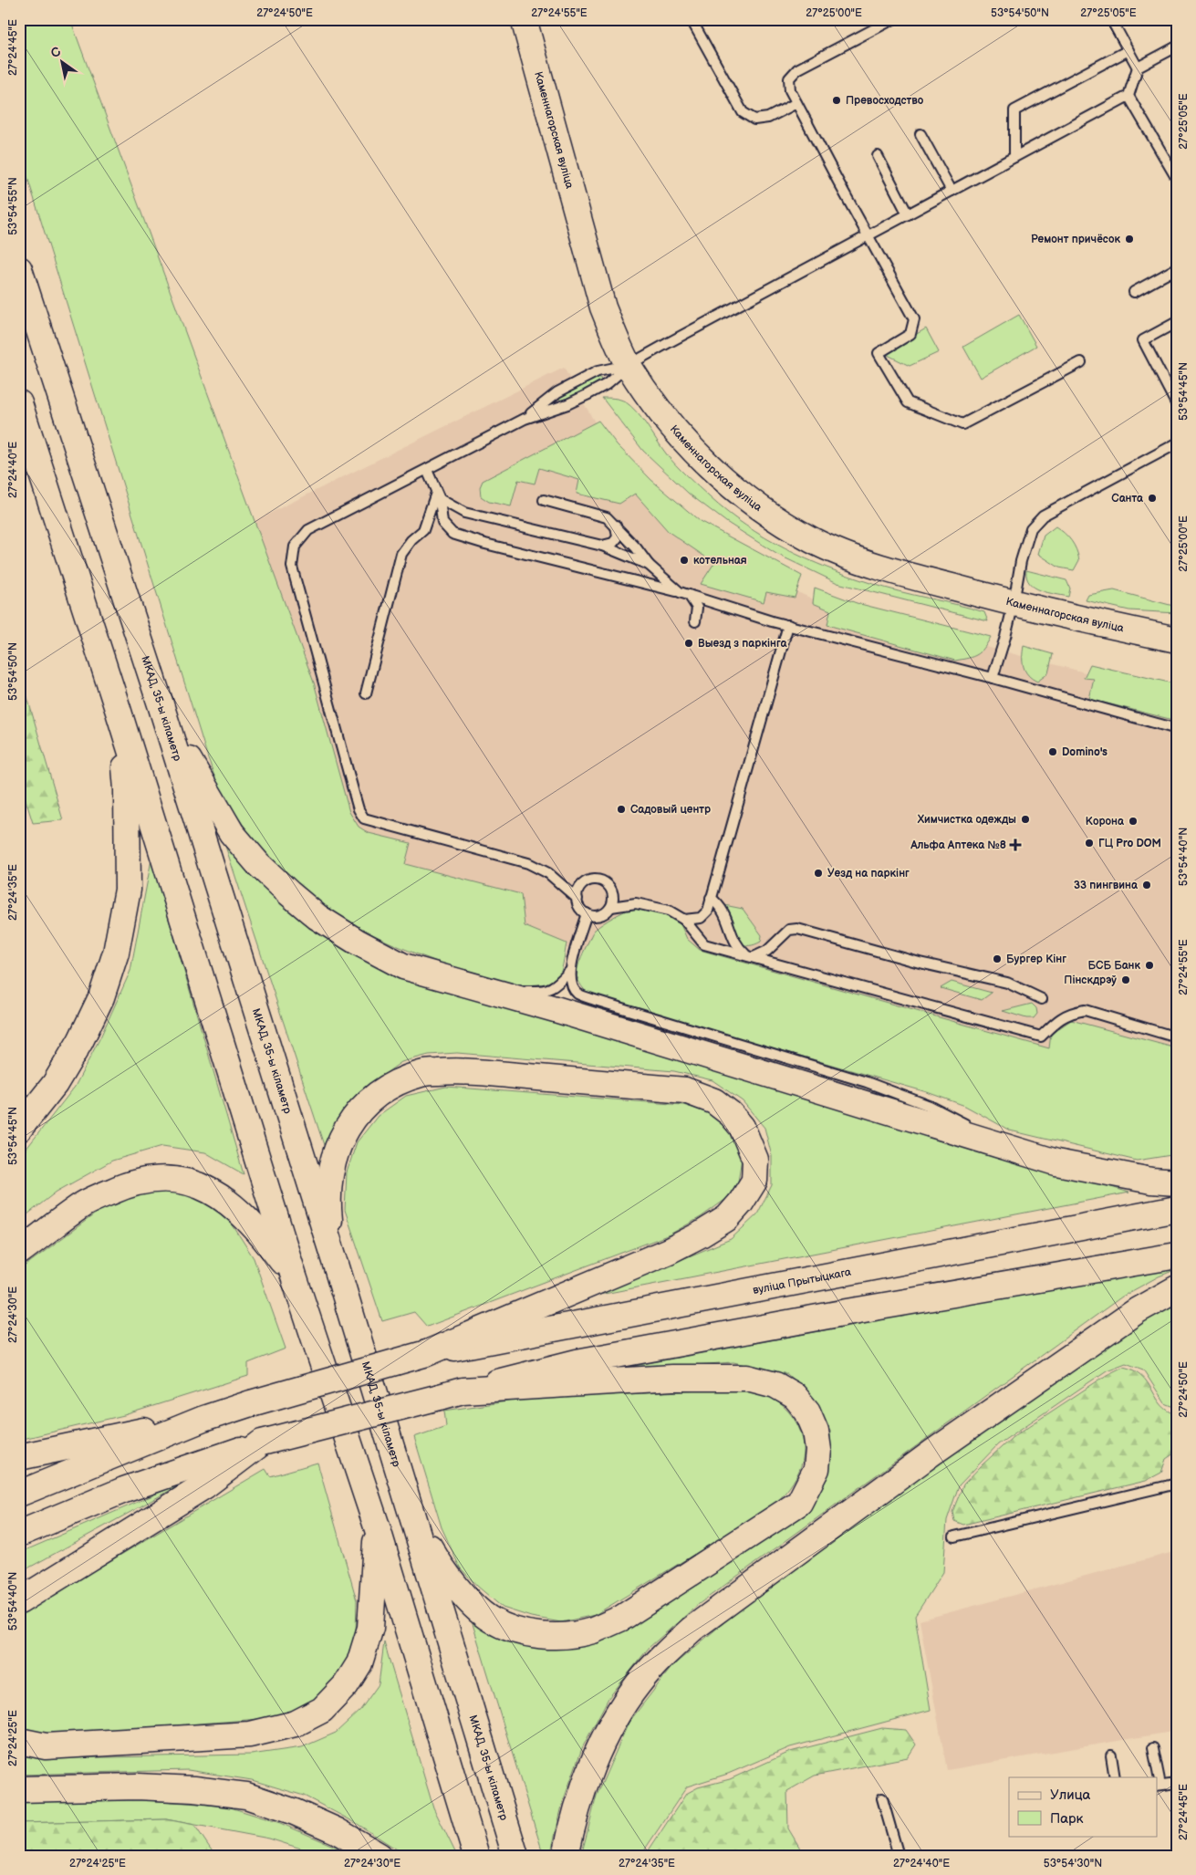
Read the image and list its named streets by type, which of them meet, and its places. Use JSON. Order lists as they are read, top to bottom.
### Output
{
  "streets": {
    "main road": ["Каменнагорская вуліца", "МКАД, 35-ы кіламетр", "вуліца Прытыцкага"]
  },
  "places": {
    "other": [
      "Превосходство",
      "Ремонт причёсок",
      "Санта",
      "котельная",
      "Выезд з паркінга",
      "Domino's",
      "Садовый центр",
      "Химчистка одежды",
      "Корона",
      "ГЦ Pro DOM",
      "Уезд на паркінг",
      "33 пингвина",
      "Бургер Кінг",
      "БСБ Банк",
      "Пінскдрэў"
    ],
    "health": ["Альфа Аптека №8"]
  },
  "legend": ["Улица", "Парк"],
  "north": "top left",
  "coordinates": [
    "27°24'50\"E",
    "27°24'55\"E",
    "27°25'00\"E",
    "53°54'50\"N",
    "27°25'05\"E",
    "27°24'45\"E",
    "53°54'55\"N",
    "53°54'45\"N",
    "27°24'40\"E",
    "53°54'40\"N",
    "27°24'35\"E",
    "27°24'30\"E",
    "27°24'25\"E",
    "53°54'30\"N"
  ]
}
